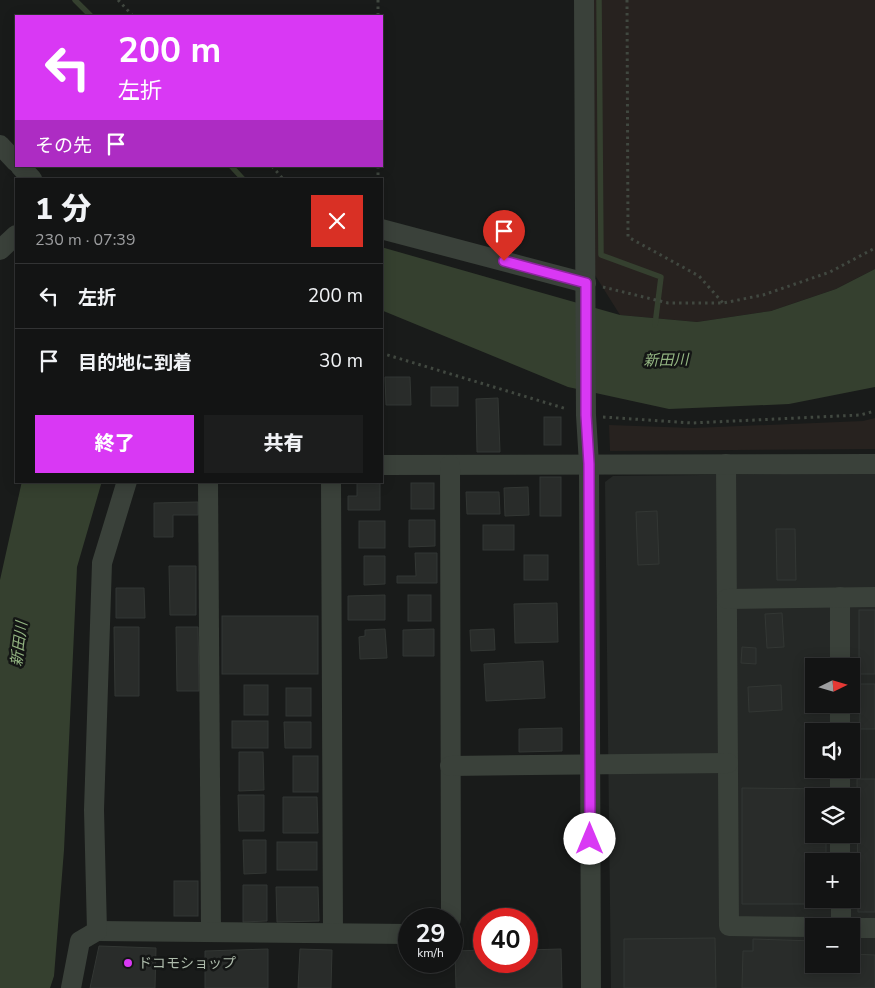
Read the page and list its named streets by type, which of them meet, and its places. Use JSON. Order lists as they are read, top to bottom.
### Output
{
  "water": ["新田川"],
  "places": ["ドコモショップ"],
  "north": "right",
  "page": {
    "turn": ["200 m", "左折"],
    "then": "その先",
    "heading": ["1 分", "230 m · 07:39"],
    "list": [
      {
        "name": "左折",
        "value": "200 m"
      },
      {
        "name": "目的地に到着",
        "value": "30 m"
      }
    ],
    "buttons": ["終了", "共有"],
    "map_buttons": ["+", "−"],
    "speed": "29 km/h",
    "limit": "40"
  }
}
